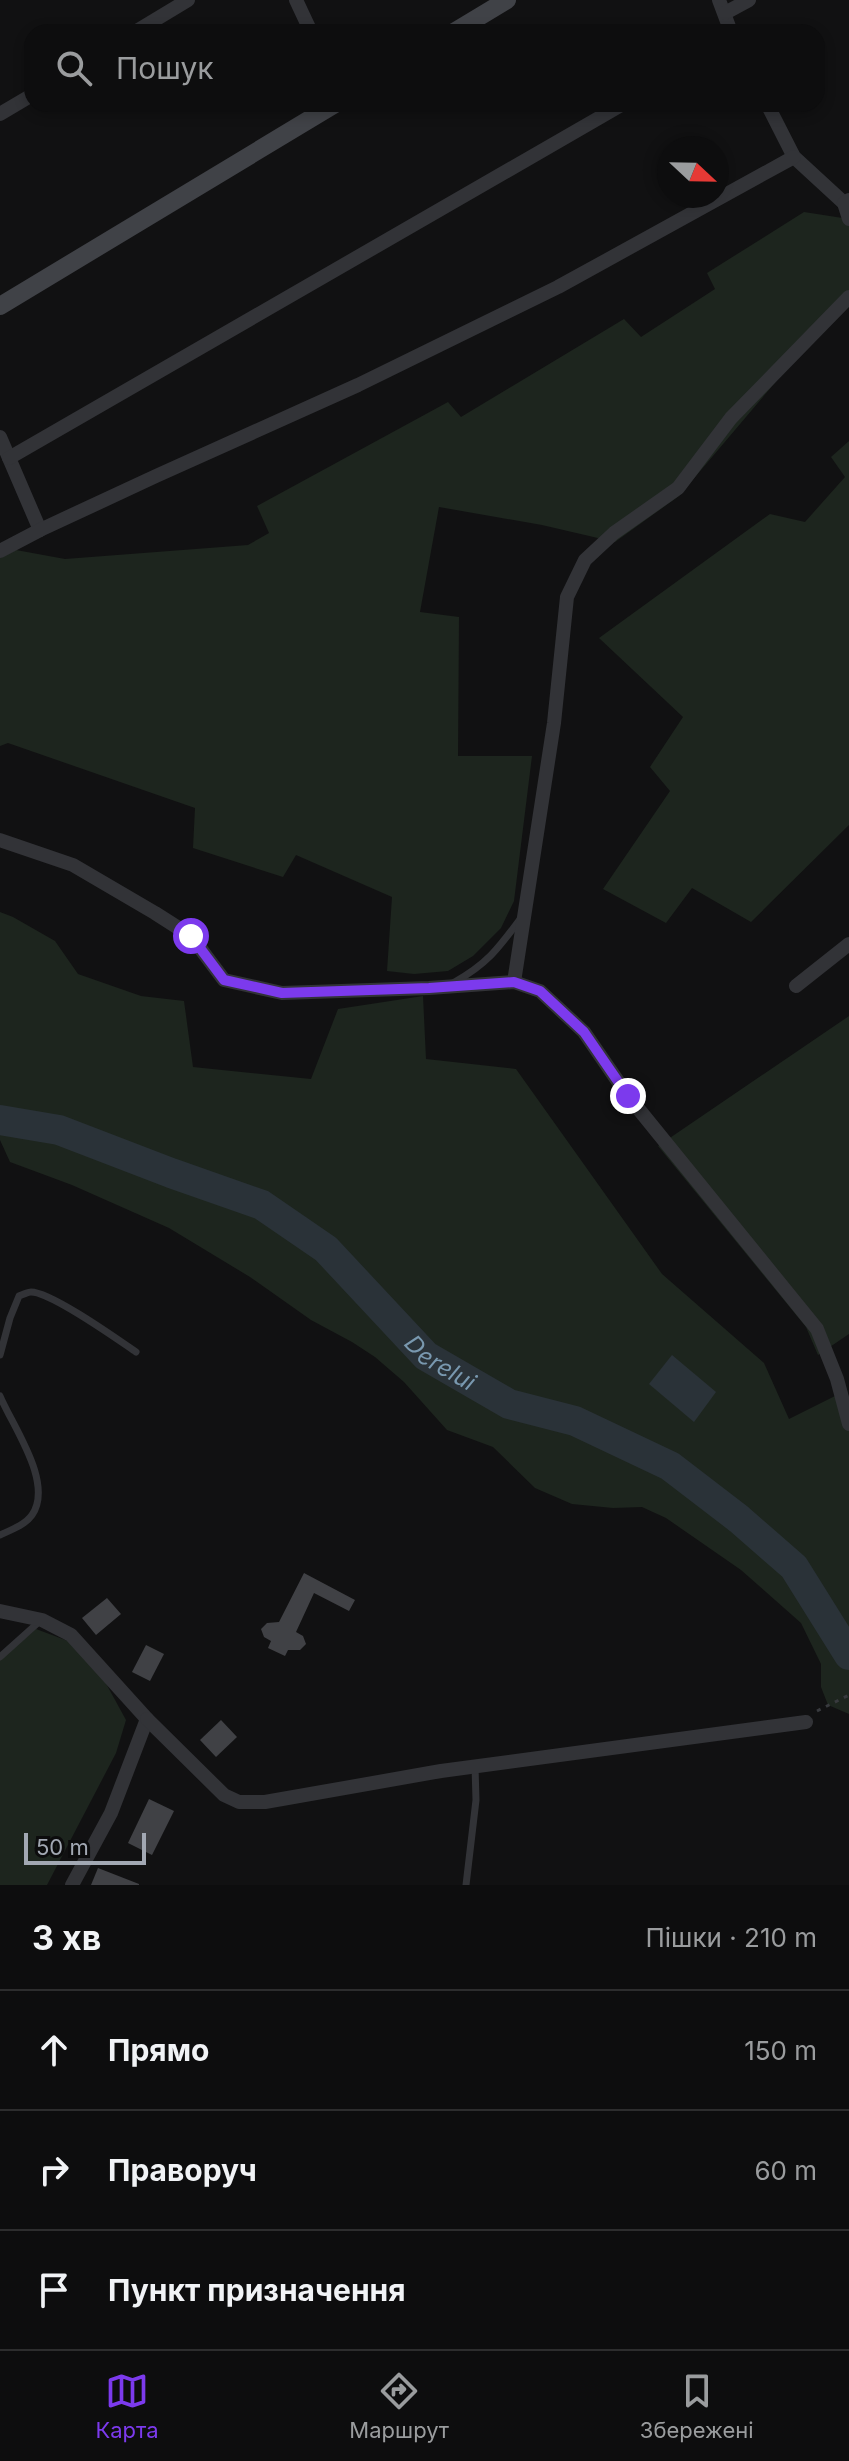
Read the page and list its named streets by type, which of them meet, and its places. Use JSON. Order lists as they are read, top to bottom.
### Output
{
  "water": ["Derelui"],
  "scale_bar": "50 m",
  "north": "right",
  "page": {
    "search": "Пошук",
    "scale": "50 m",
    "heading": ["3 хв", "Пішки · 210 m"],
    "list": [
      ["Прямо", "150 m"],
      ["Праворуч", "60 m"],
      "Пункт призначення"
    ],
    "nav": ["Карта", "Маршрут", "Збережені"]
  }
}
